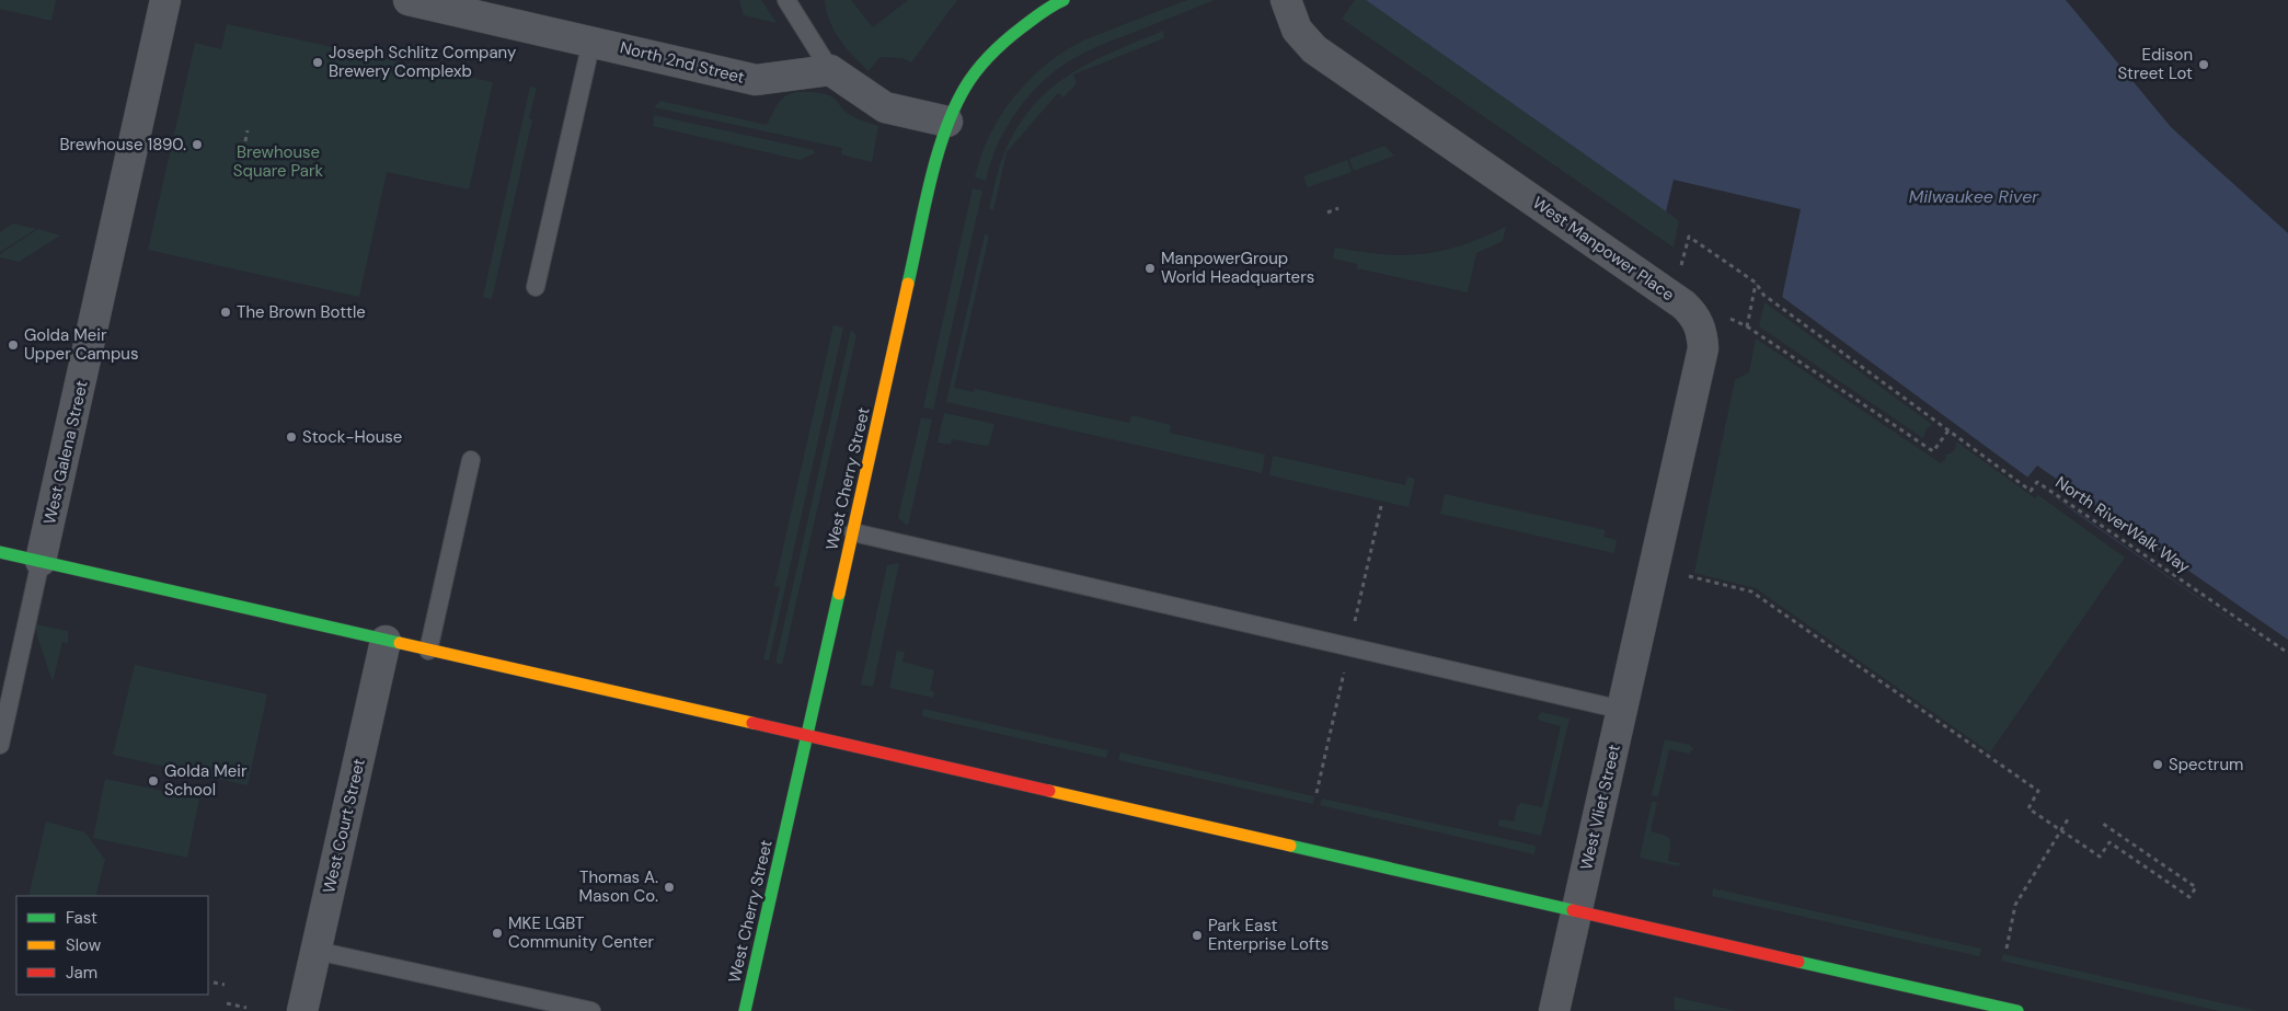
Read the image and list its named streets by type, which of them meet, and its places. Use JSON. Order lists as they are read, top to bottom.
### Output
{
  "streets": {
    "main road": ["West Cherry Street"],
    "street": [
      "North 2nd Street",
      "West Manpower Place",
      "West Galena Street",
      "West Vliet Street",
      "West Court Street"
    ],
    "path": ["North RiverWalk Way"]
  },
  "crossings": [
    ["West Manpower Place", "West Vliet Street"]
  ],
  "water": ["Milwaukee River"],
  "parks": ["Brewhouse Square Park"],
  "places": [
    "Joseph Schlitz Company Brewery Complexb",
    "Edison Street Lot",
    "Brewhouse 1890.",
    "ManpowerGroup World Headquarters",
    "The Brown Bottle",
    "Golda Meir Upper Campus",
    "Stock-House",
    "Spectrum",
    "Golda Meir School",
    "Thomas A. Mason Co.",
    "MKE LGBT Community Center",
    "Park East Enterprise Lofts"
  ],
  "legend": ["Fast", "Slow", "Jam"]
}
